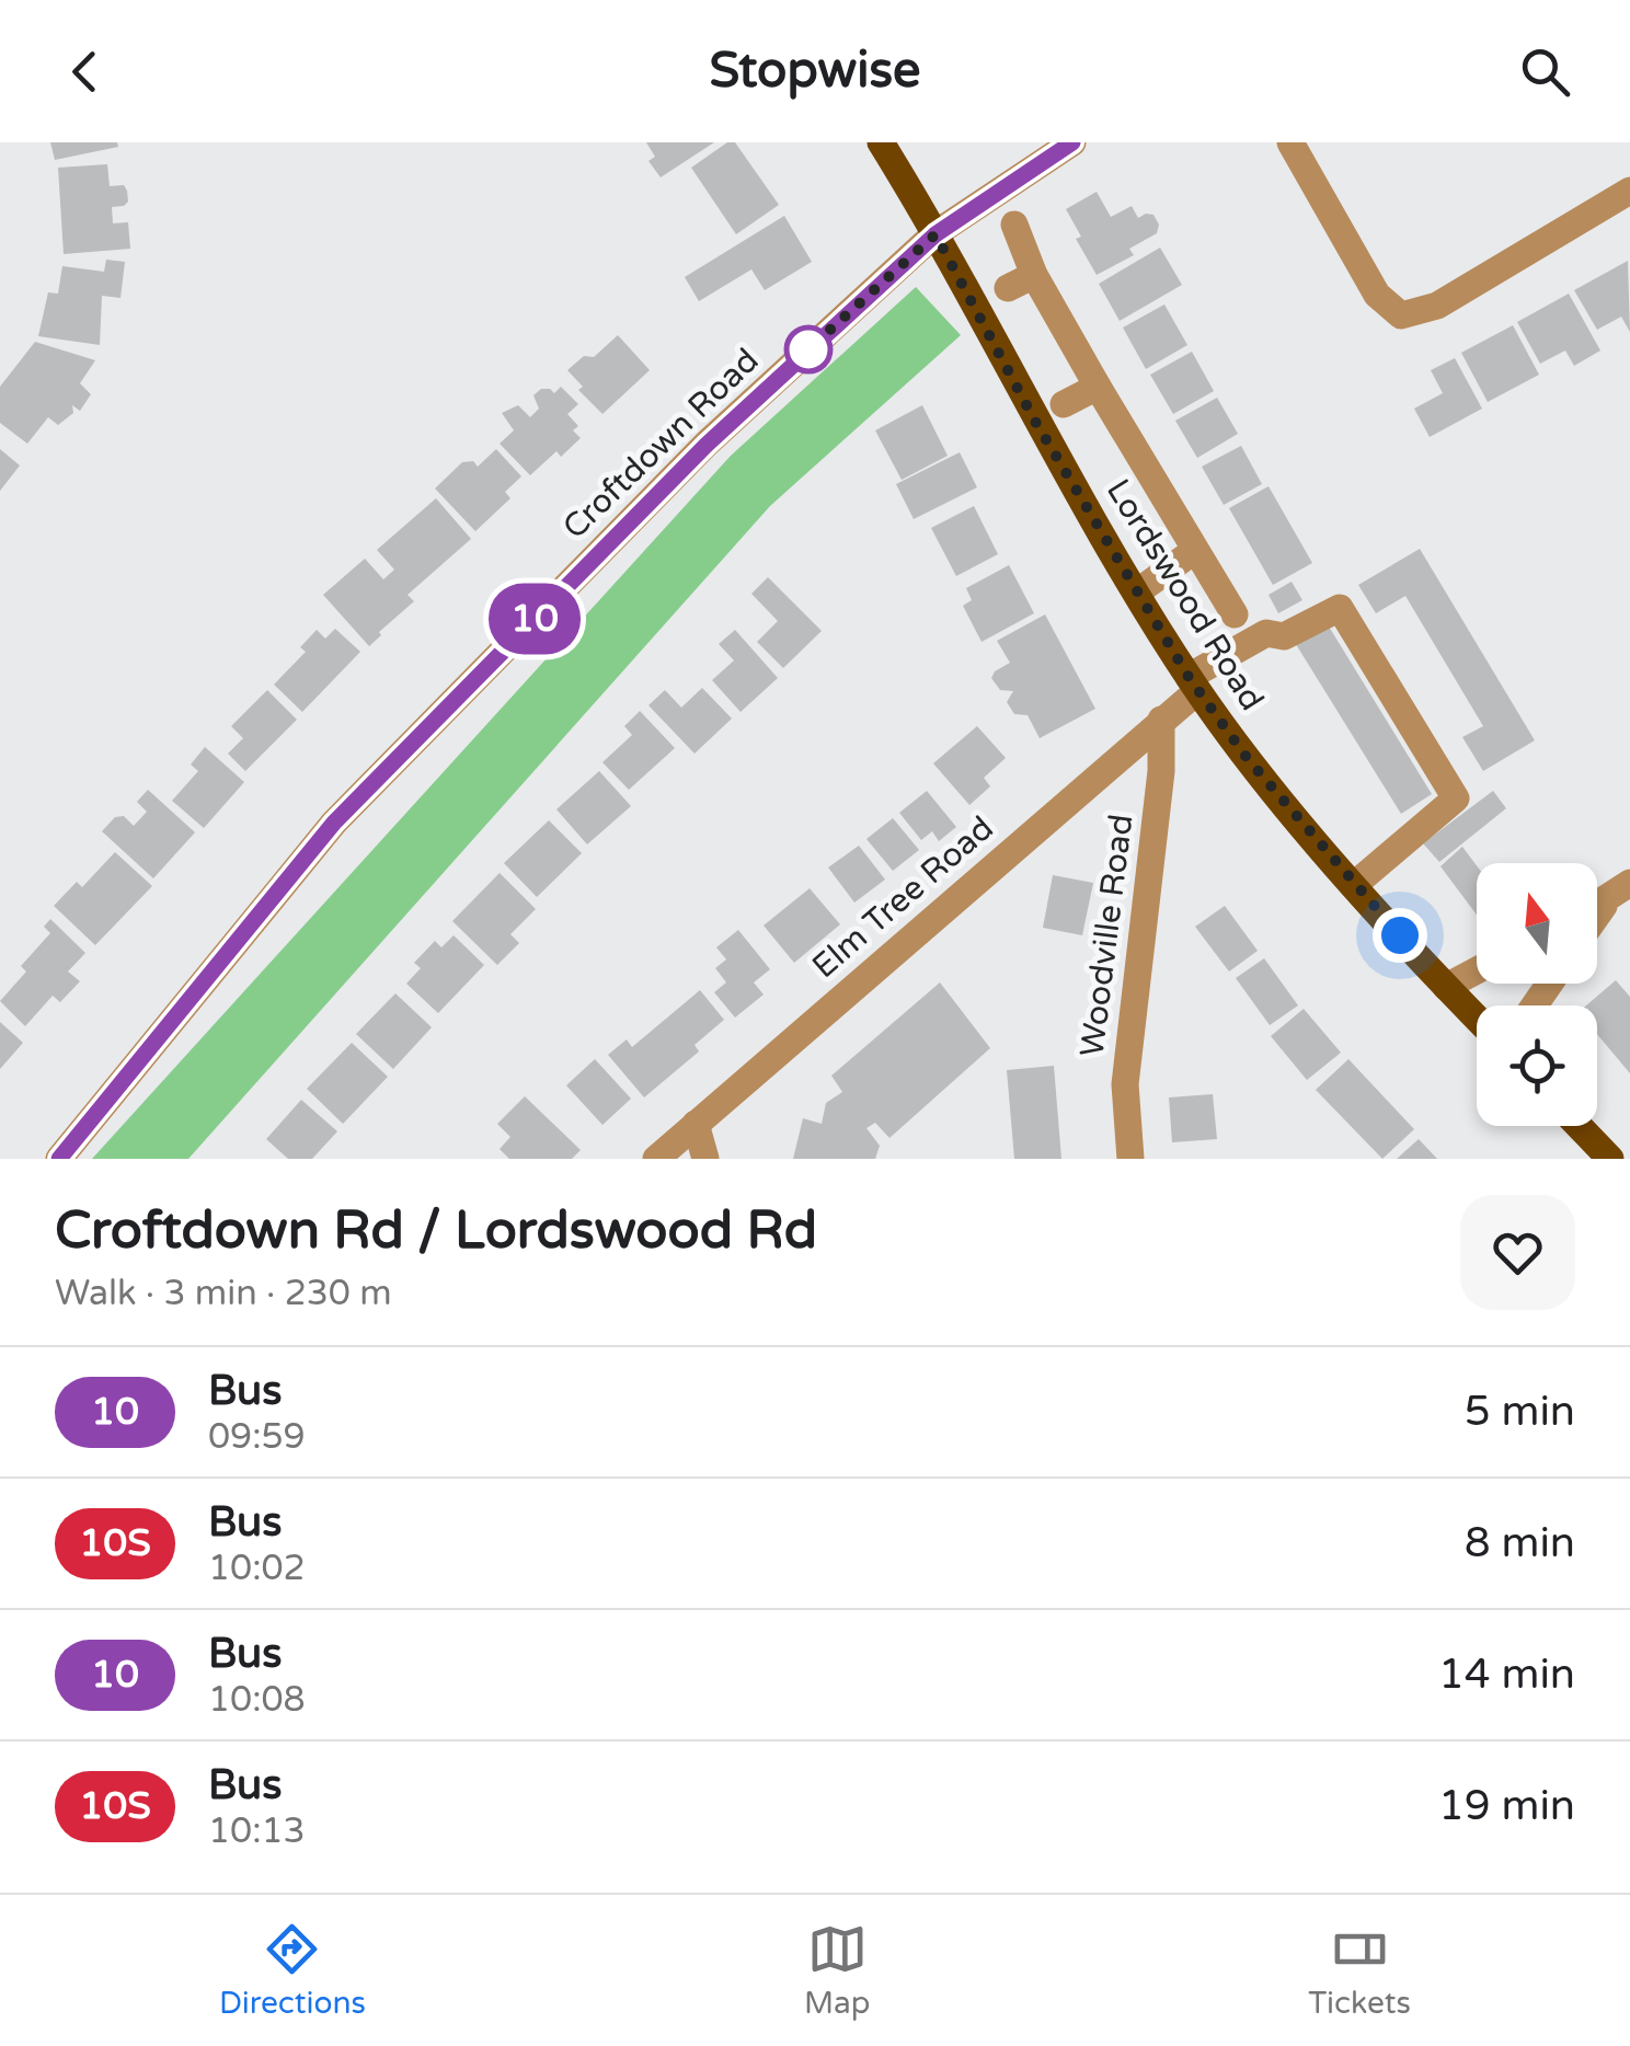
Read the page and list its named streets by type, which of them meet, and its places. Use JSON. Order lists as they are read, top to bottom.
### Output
{
  "streets": {
    "main road": ["Lordswood Road"],
    "street": ["Croftdown Road", "Elm Tree Road", "Woodville Road"]
  },
  "crossings": [
    ["Croftdown Road", "Lordswood Road"],
    ["Lordswood Road", "Elm Tree Road"],
    ["Elm Tree Road", "Woodville Road"]
  ],
  "lines": ["bus line 10"],
  "north": "top",
  "page": {
    "header": "Stopwise",
    "on_map": "10",
    "heading": ["Croftdown Rd / Lordswood Rd", "Walk · 3 min · 230 m"],
    "list": [
      {
        "mark": "10",
        "name": "Bus",
        "note": "09:59",
        "value": "5 min"
      },
      {
        "mark": "10S",
        "name": "Bus",
        "note": "10:02",
        "value": "8 min"
      },
      {
        "mark": "10",
        "name": "Bus",
        "note": "10:08",
        "value": "14 min"
      },
      {
        "mark": "10S",
        "name": "Bus",
        "note": "10:13",
        "value": "19 min"
      }
    ],
    "tabs": ["Directions", "Map", "Tickets"]
  }
}
